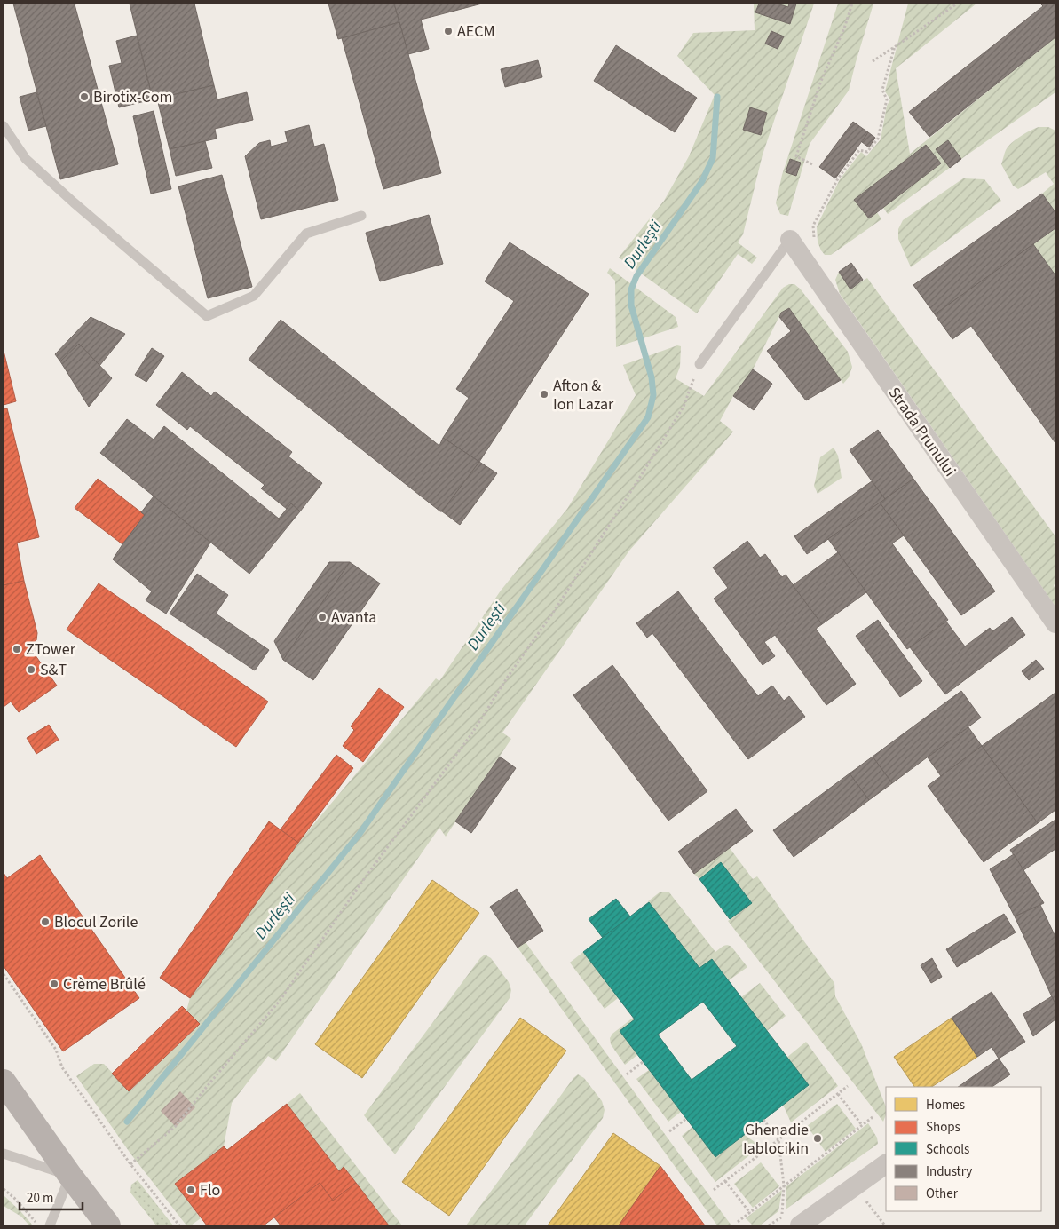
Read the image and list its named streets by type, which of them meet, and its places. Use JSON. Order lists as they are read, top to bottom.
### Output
{
  "streets": {
    "street": ["Strada Prunului"]
  },
  "water": ["Durlești"],
  "places": [
    "AECM",
    "Birotix-Com",
    "Afton & Ion Lazar",
    "Avanta",
    "ZTower",
    "S&T",
    "Blocul Zorile",
    "Crème Brûlé",
    "Ghenadie Iablocikin",
    "Flo"
  ],
  "legend": [
    "Homes",
    "Shops",
    "Schools",
    "Industry",
    "Other"
  ],
  "scale_bar": "20 m"
}
